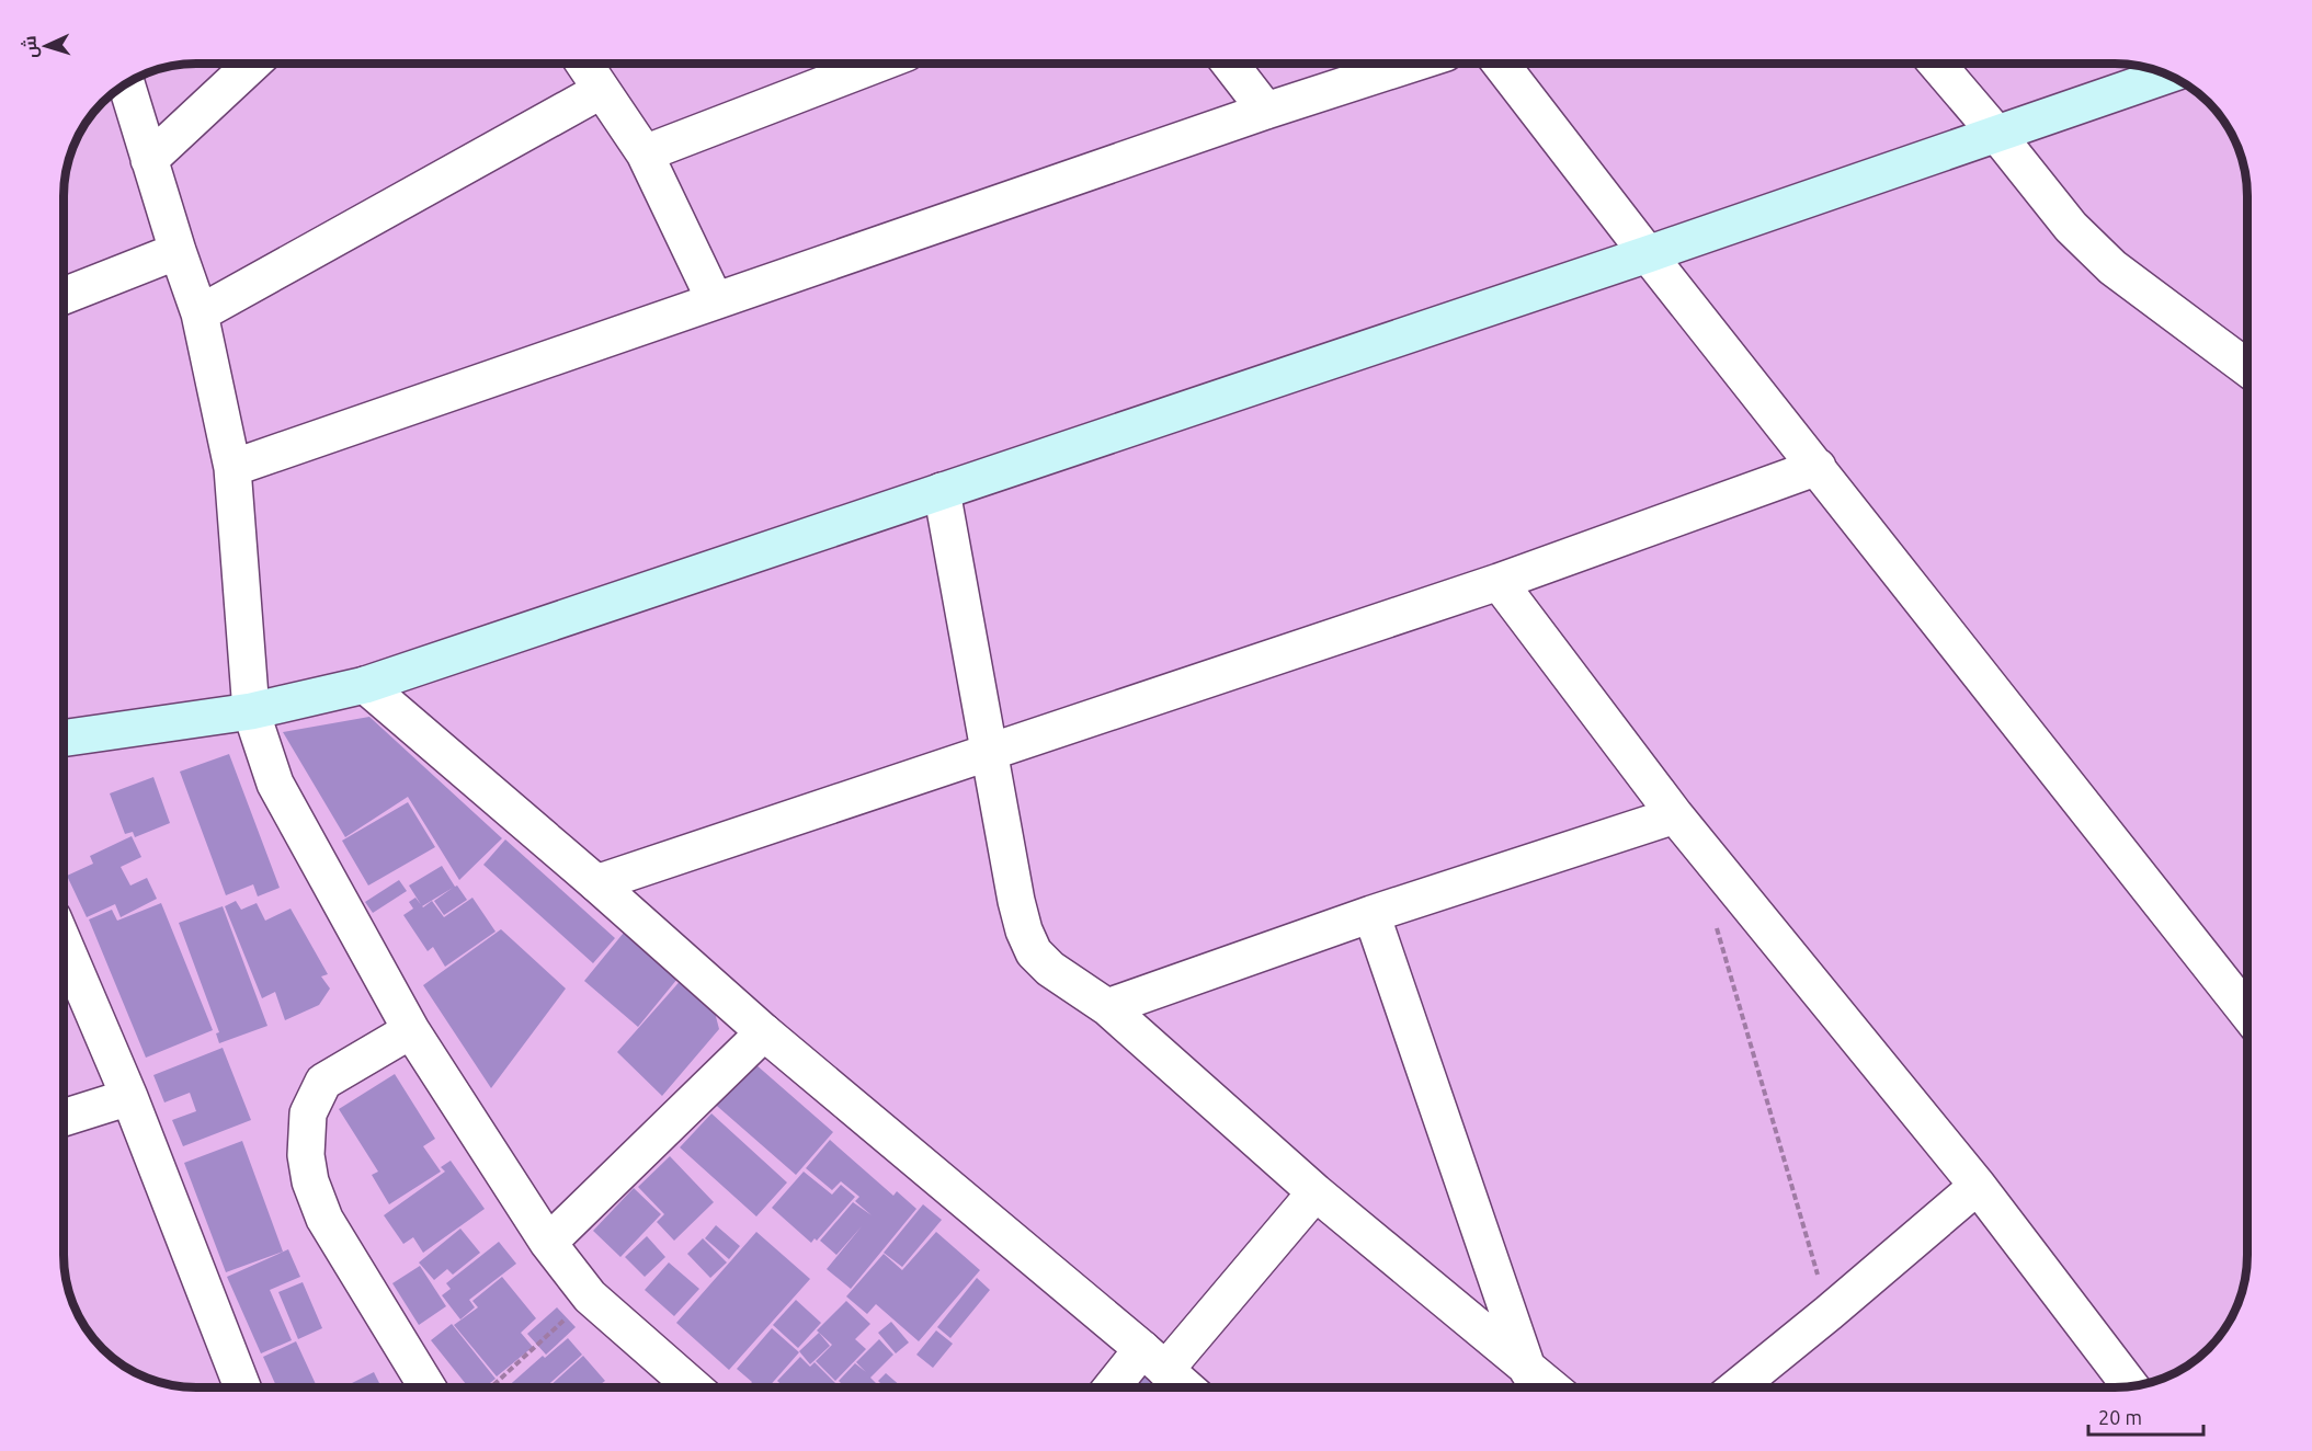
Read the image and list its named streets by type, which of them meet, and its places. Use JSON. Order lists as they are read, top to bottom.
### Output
{
  "scale_bar": "20 m",
  "north": "left"
}
